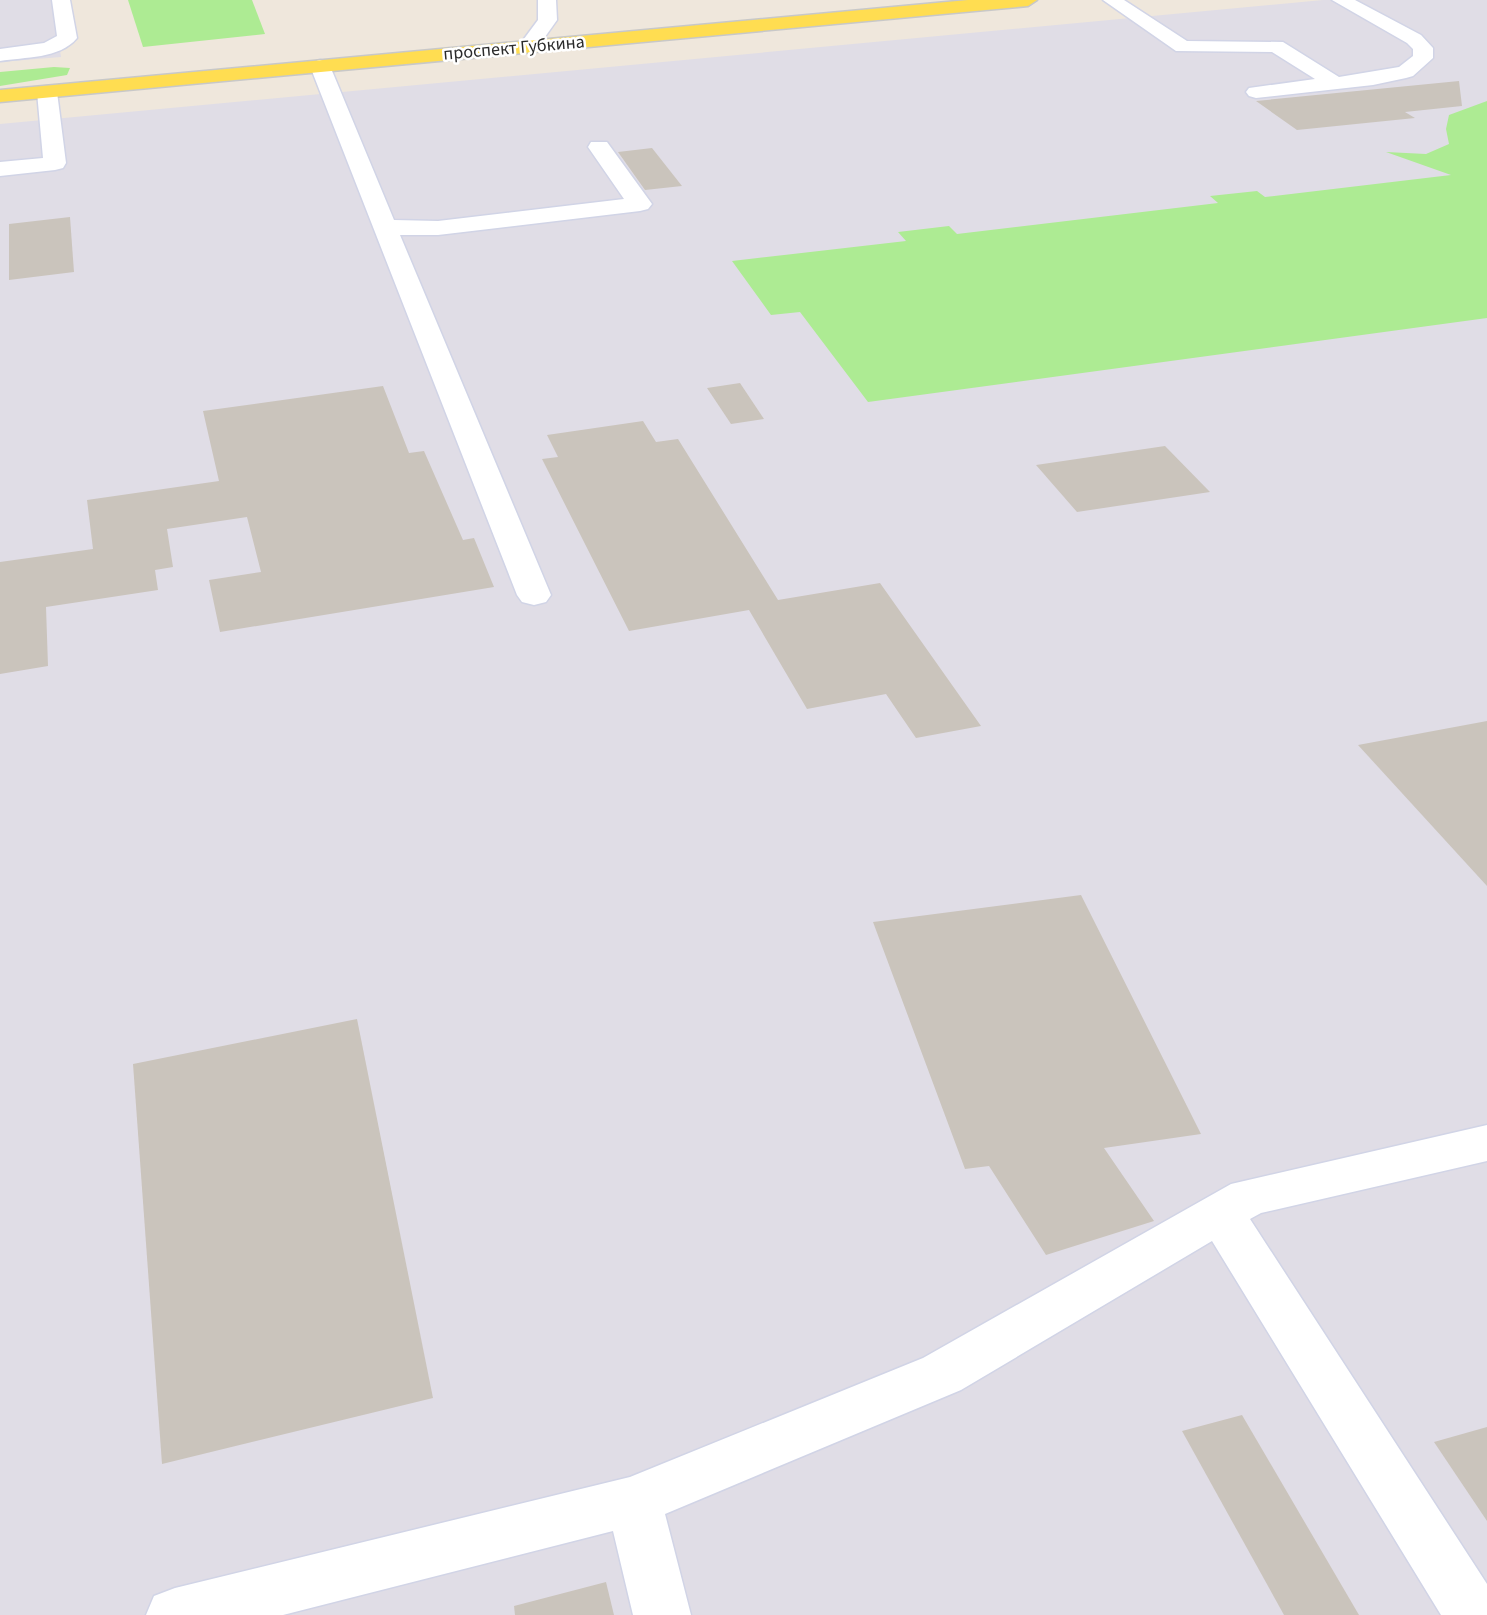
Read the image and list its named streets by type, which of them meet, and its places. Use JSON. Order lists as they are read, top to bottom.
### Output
{
  "streets": {
    "main road": ["проспект Губкина"]
  }
}
